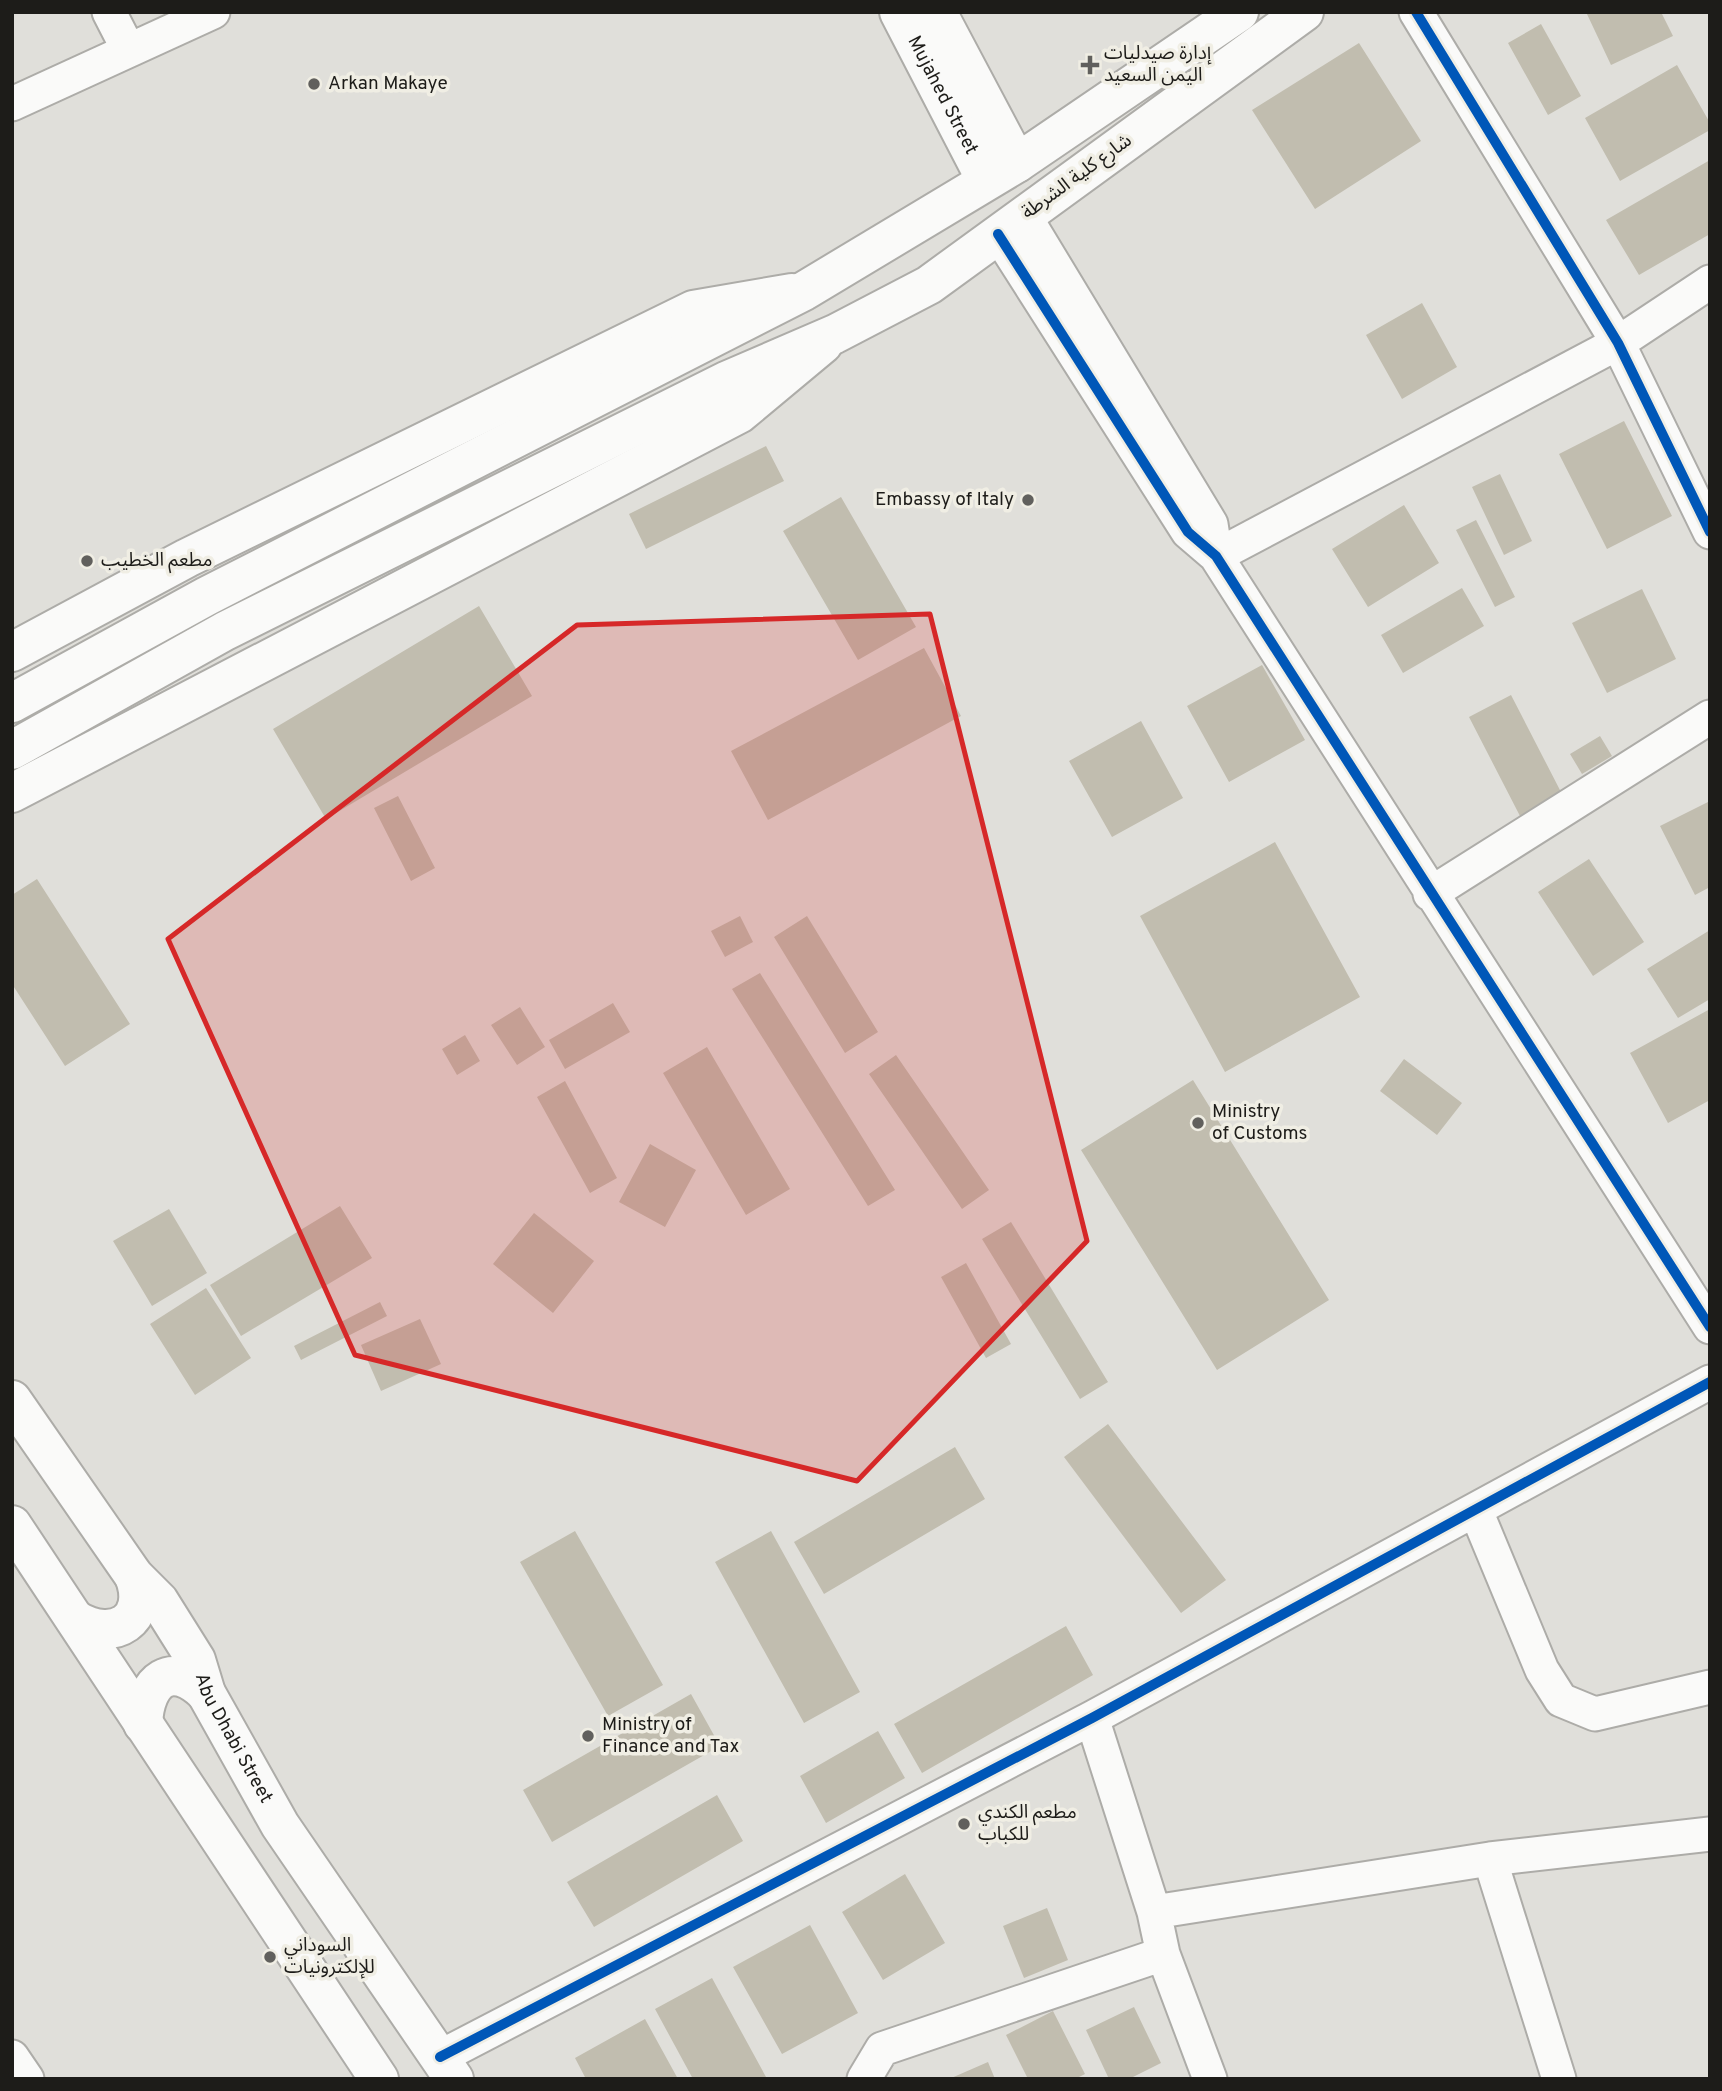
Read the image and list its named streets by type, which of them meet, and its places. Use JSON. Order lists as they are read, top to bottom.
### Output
{
  "streets": {
    "main road": ["Mujahed Street", "شارع كلية الشرطة", "Abu Dhabi Street"]
  },
  "places": {
    "health": ["إدارة صيدليات اليمن السعيد"],
    "other": [
      "Arkan Makaye",
      "Embassy of Italy",
      "مطعم الخطيب",
      "Ministry of Customs",
      "Ministry of Finance and Tax",
      "مطعم الكندي للكباب",
      "السوداني للإلكترونيات"
    ]
  }
}
